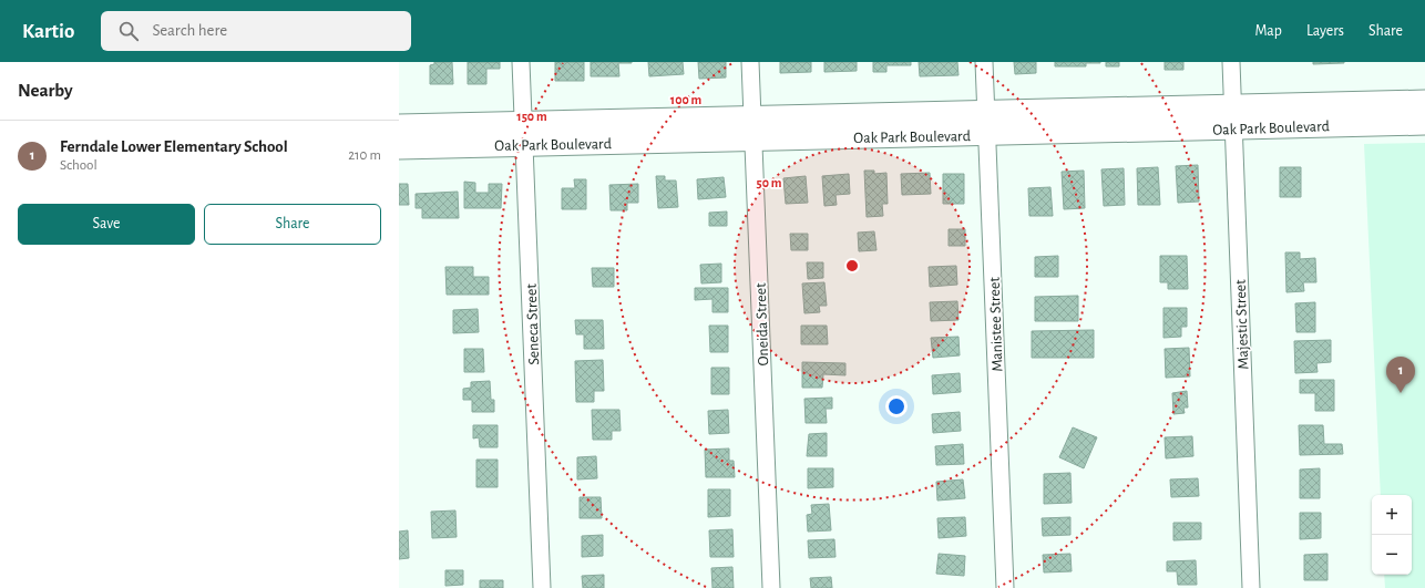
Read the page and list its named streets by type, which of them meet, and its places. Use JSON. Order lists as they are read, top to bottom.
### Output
{
  "streets": {
    "street": [
      "Oak Park Boulevard",
      "Seneca Street",
      "Oneida Street",
      "Manistee Street",
      "Majestic Street"
    ]
  },
  "crossings": [
    ["Oak Park Boulevard", "Seneca Street"],
    ["Oak Park Boulevard", "Oneida Street"],
    ["Oak Park Boulevard", "Manistee Street"],
    ["Oak Park Boulevard", "Majestic Street"]
  ],
  "page": {
    "header": "Kartio",
    "search": "Search here",
    "nav": ["Map", "Layers", "Share"],
    "heading": "Nearby",
    "list": [
      {
        "mark": "1",
        "name": "Ferndale Lower Elementary School",
        "note": "School",
        "value": "210 m"
      }
    ],
    "buttons": ["Save", "Share"],
    "pins": "1",
    "map_buttons": ["+", "−"]
  },
  "rings": ["100 m", "150 m", "50 m"]
}
